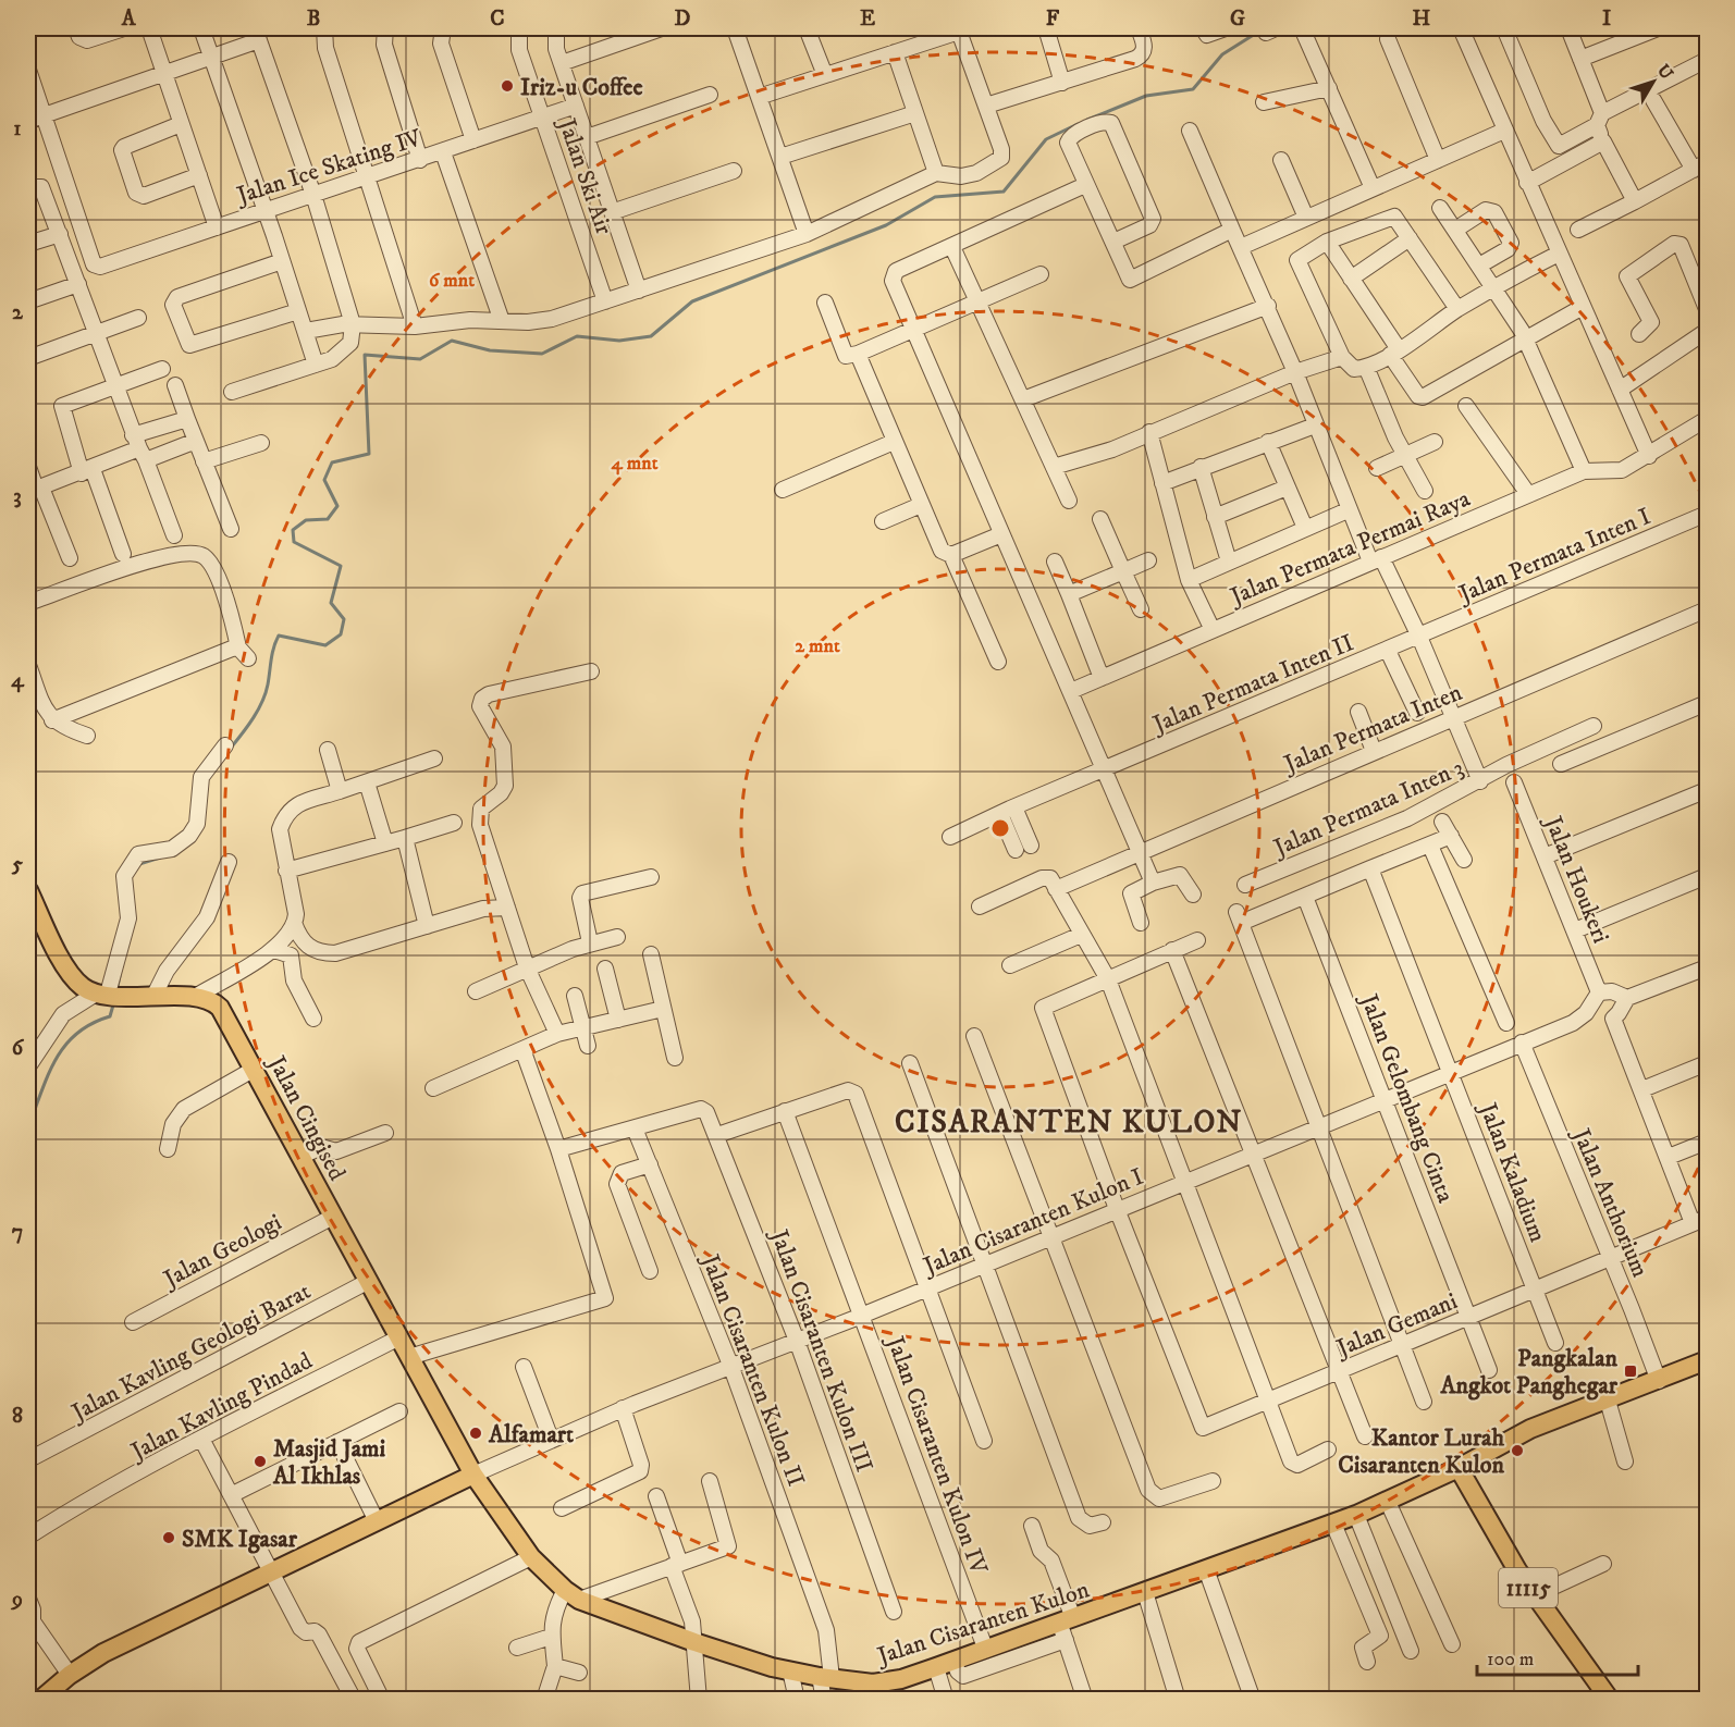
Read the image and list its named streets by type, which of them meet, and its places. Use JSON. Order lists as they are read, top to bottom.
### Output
{
  "streets": {
    "main road": ["Jalan Cingised", "11115", "Jalan Cisaranten Kulon"],
    "street": [
      "Jalan Ice Skating IV",
      "Jalan Ski Air",
      "Jalan Permata Permai Raya",
      "Jalan Permata Inten I",
      "Jalan Permata Inten II",
      "Jalan Permata Inten",
      "Jalan Permata Inten 3",
      "Jalan Houkeri",
      "Jalan Gelombang Cinta",
      "Jalan Kaladium",
      "Jalan Anthorium",
      "Jalan Cisaranten Kulon I",
      "Jalan Geologi",
      "Jalan Gemani",
      "Jalan Kavling Geologi Barat",
      "Jalan Cisaranten Kulon III",
      "Jalan Cisaranten Kulon II",
      "Jalan Kavling Pindad",
      "Jalan Cisaranten Kulon IV"
    ]
  },
  "crossings": [
    ["Jalan Ice Skating IV", "Jalan Ski Air"],
    ["Jalan Permata Inten I", "Jalan Permata Inten II"],
    ["Jalan Houkeri", "Jalan Cisaranten Kulon I"],
    ["Jalan Gelombang Cinta", "Jalan Cisaranten Kulon I"],
    ["Jalan Gelombang Cinta", "Jalan Gemani"],
    ["Jalan Cingised", "Jalan Cisaranten Kulon I"],
    ["Jalan Cingised", "Jalan Geologi"],
    ["Jalan Cingised", "Jalan Kavling Geologi Barat"],
    ["Jalan Cingised", "Jalan Kavling Pindad"],
    ["Jalan Cingised", "Jalan Cisaranten Kulon"],
    ["Jalan Kaladium", "Jalan Cisaranten Kulon I"],
    ["Jalan Kaladium", "Jalan Gemani"],
    ["Jalan Anthorium", "Jalan Cisaranten Kulon I"],
    ["Jalan Anthorium", "Jalan Gemani"],
    ["Jalan Anthorium", "Jalan Cisaranten Kulon"],
    ["Jalan Cisaranten Kulon I", "Jalan Gemani"],
    ["Jalan Cisaranten Kulon I", "Jalan Cisaranten Kulon III"],
    ["Jalan Cisaranten Kulon I", "Jalan Cisaranten Kulon II"],
    ["Jalan Cisaranten Kulon I", "Jalan Cisaranten Kulon IV"],
    ["Jalan Cisaranten Kulon I", "Jalan Cisaranten Kulon"],
    ["Jalan Cisaranten Kulon III", "Jalan Cisaranten Kulon II"],
    ["Jalan Cisaranten Kulon II", "Jalan Cisaranten Kulon"],
    ["Jalan Cisaranten Kulon IV", "Jalan Cisaranten Kulon"],
    ["11115", "Jalan Cisaranten Kulon"]
  ],
  "districts": ["CISARANTEN KULON"],
  "places": {
    "other": [
      "Iriz-u Coffee",
      "Alfamart",
      "Kantor Lurah Cisaranten Kulon",
      "Masjid Jami Al Ikhlas",
      "SMK Igasar"
    ],
    "transit": ["Pangkalan Angkot Panghegar"]
  },
  "scale_bar": "100 m",
  "north": "top right",
  "grid": {
    "columns": [
      "A",
      "B",
      "C",
      "D",
      "E",
      "F",
      "G",
      "H",
      "I"
    ],
    "rows": [
      "1",
      "2",
      "3",
      "4",
      "5",
      "6",
      "7",
      "8",
      "9"
    ]
  },
  "rings": ["6 mnt", "4 mnt", "2 mnt"]
}
